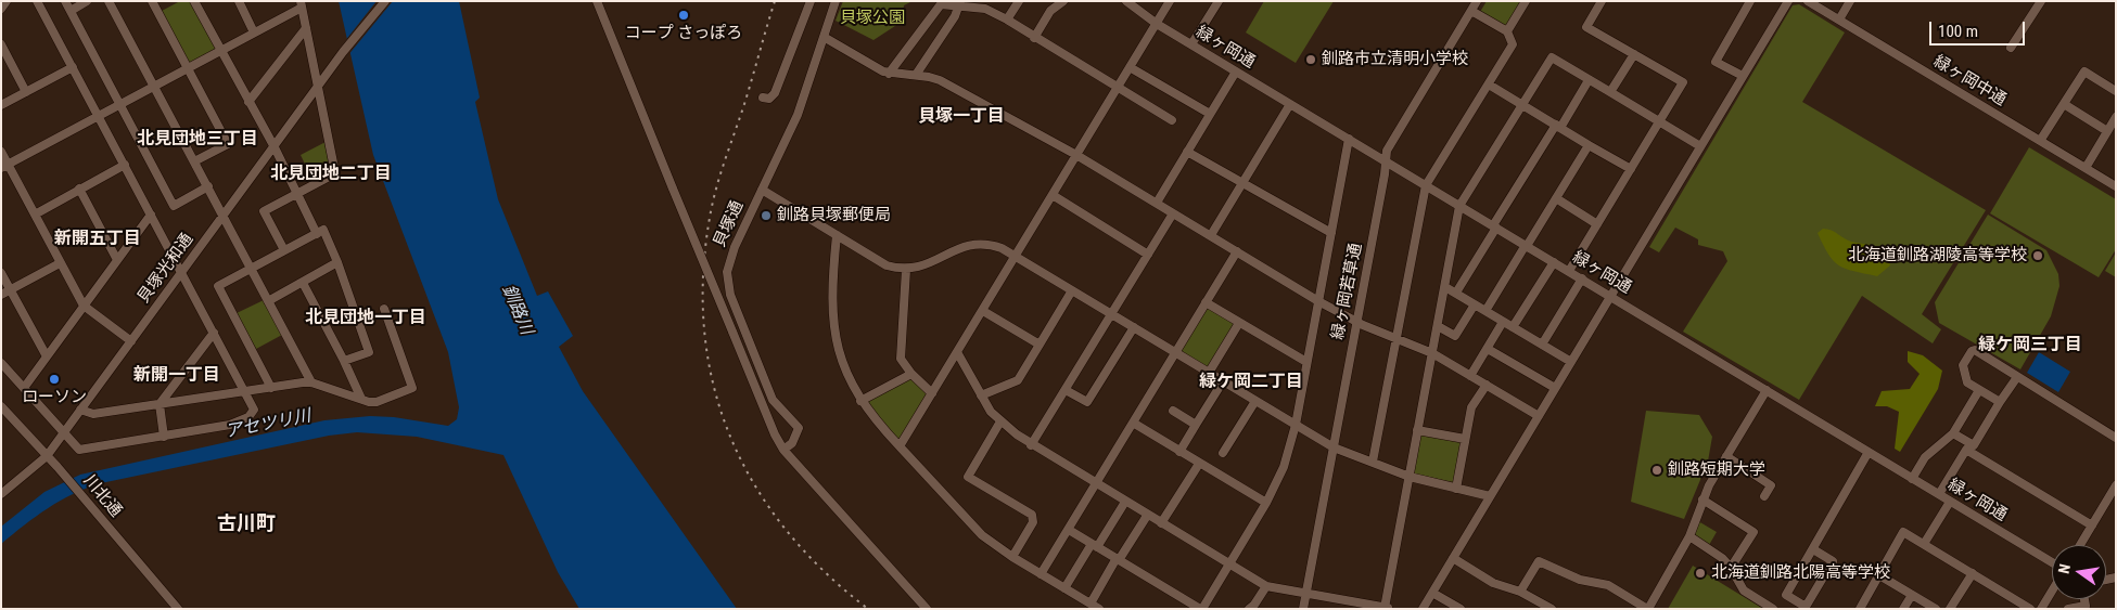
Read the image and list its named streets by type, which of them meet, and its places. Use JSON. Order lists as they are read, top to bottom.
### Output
{
  "streets": {
    "street": [
      "緑ヶ岡通",
      "緑ヶ岡中通",
      "貝塚通",
      "貝塚光和通",
      "緑ヶ岡若草通",
      "川北通"
    ]
  },
  "crossings": [
    ["緑ヶ岡通", "緑ヶ岡若草通"],
    ["貝塚光和通", "川北通"]
  ],
  "districts": [
    "貝塚一丁目",
    "北見団地三丁目",
    "北見団地二丁目",
    "新開五丁目",
    "北見団地一丁目",
    "緑ケ岡三丁目",
    "新開一丁目",
    "緑ケ岡二丁目",
    "古川町"
  ],
  "water": ["釧路川", "アセツリ川"],
  "parks": ["貝塚公園"],
  "places": [
    "コープ さっぽろ",
    "釧路市立清明小学校",
    "釧路貝塚郵便局",
    "北海道釧路湖陵高等学校",
    "ローソン",
    "釧路短期大学",
    "北海道釧路北陽高等学校"
  ],
  "scale_bar": "100 m",
  "north": "left"
}
